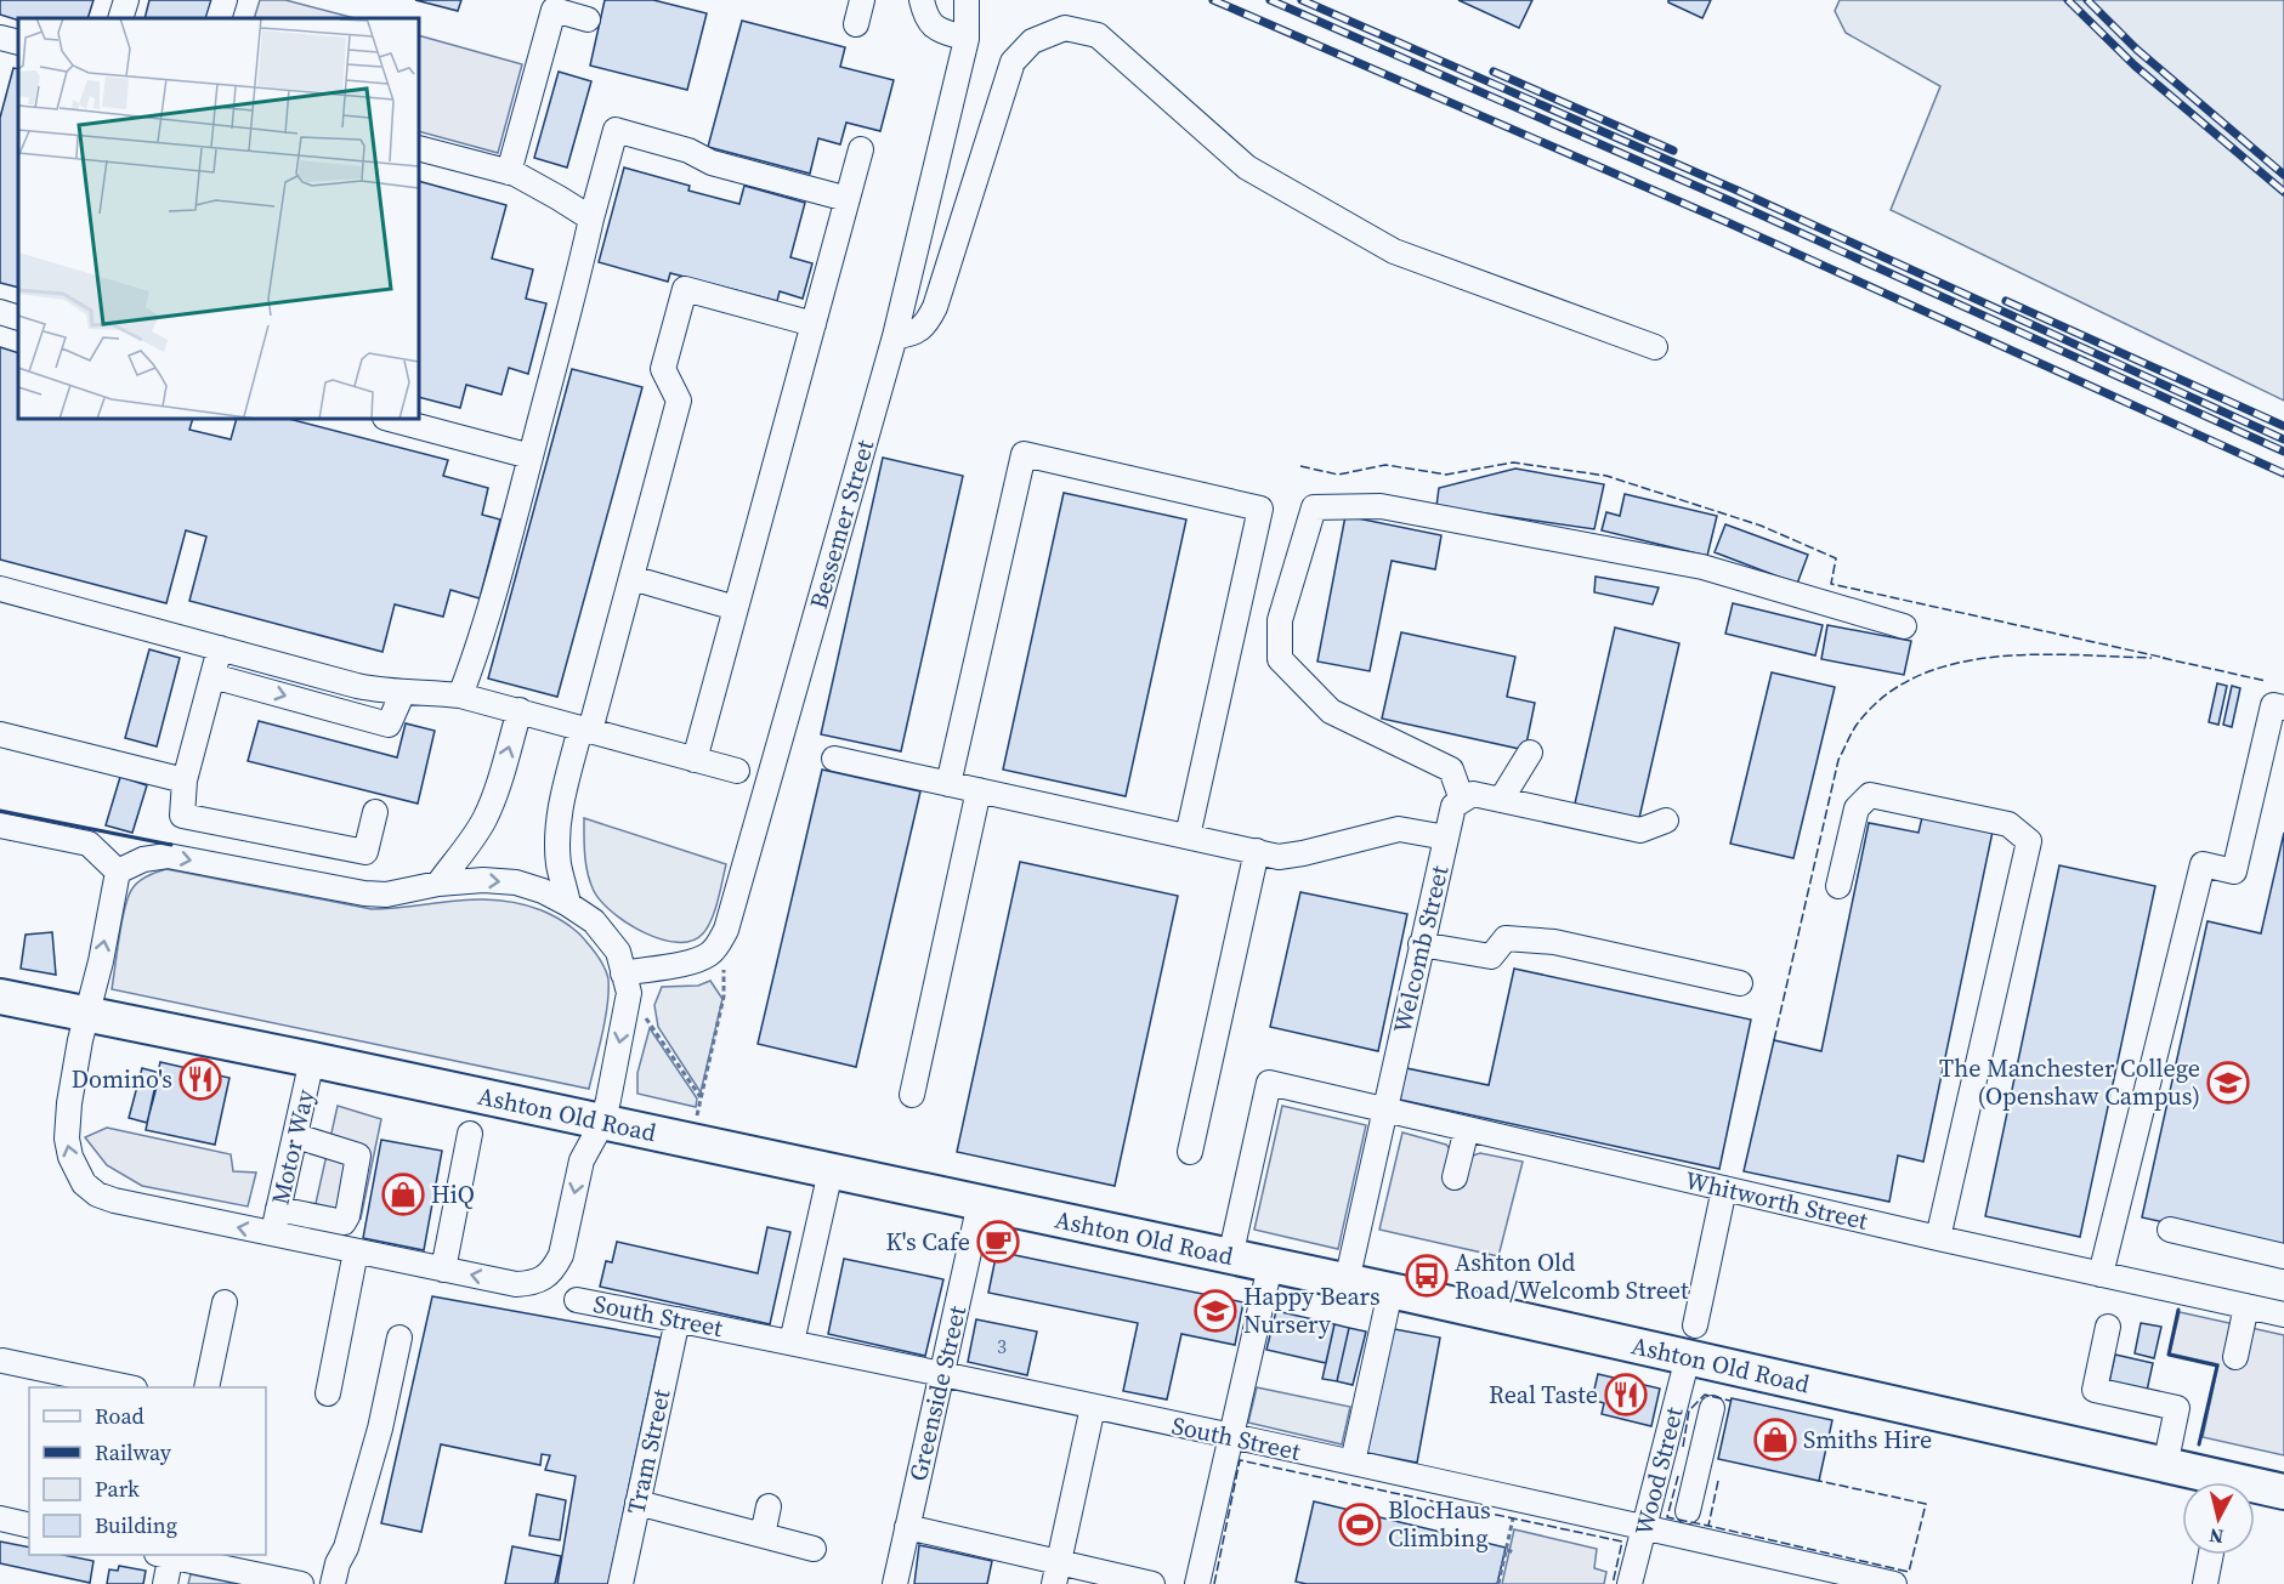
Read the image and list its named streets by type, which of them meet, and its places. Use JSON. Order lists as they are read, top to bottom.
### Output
{
  "streets": {
    "highway": ["Ashton Old Road"],
    "street": [
      "Bessemer Street",
      "Welcomb Street",
      "Motor Way",
      "Whitworth Street",
      "South Street",
      "Greenside Street",
      "Tram Street",
      "Wood Street"
    ]
  },
  "crossings": [
    ["Welcomb Street", "Ashton Old Road"],
    ["Welcomb Street", "Whitworth Street"],
    ["Ashton Old Road", "Motor Way"],
    ["Ashton Old Road", "Whitworth Street"],
    ["Ashton Old Road", "Greenside Street"],
    ["Ashton Old Road", "Wood Street"],
    ["Whitworth Street", "Wood Street"],
    ["South Street", "Greenside Street"],
    ["South Street", "Tram Street"],
    ["South Street", "Wood Street"]
  ],
  "places": {
    "restaurant": ["Domino's", "Real Taste"],
    "school or university": ["The Manchester College (Openshaw Campus)", "Happy Bears Nursery"],
    "shop": ["HiQ", "Smiths Hire"],
    "cafe": ["K's Cafe"],
    "bus stop": ["Ashton Old Road/Welcomb Street"],
    "sports": ["BlocHaus Climbing"]
  },
  "house_numbers": ["3"],
  "legend": [
    "Road",
    "Railway",
    "Park",
    "Building"
  ],
  "north": "bottom"
}
